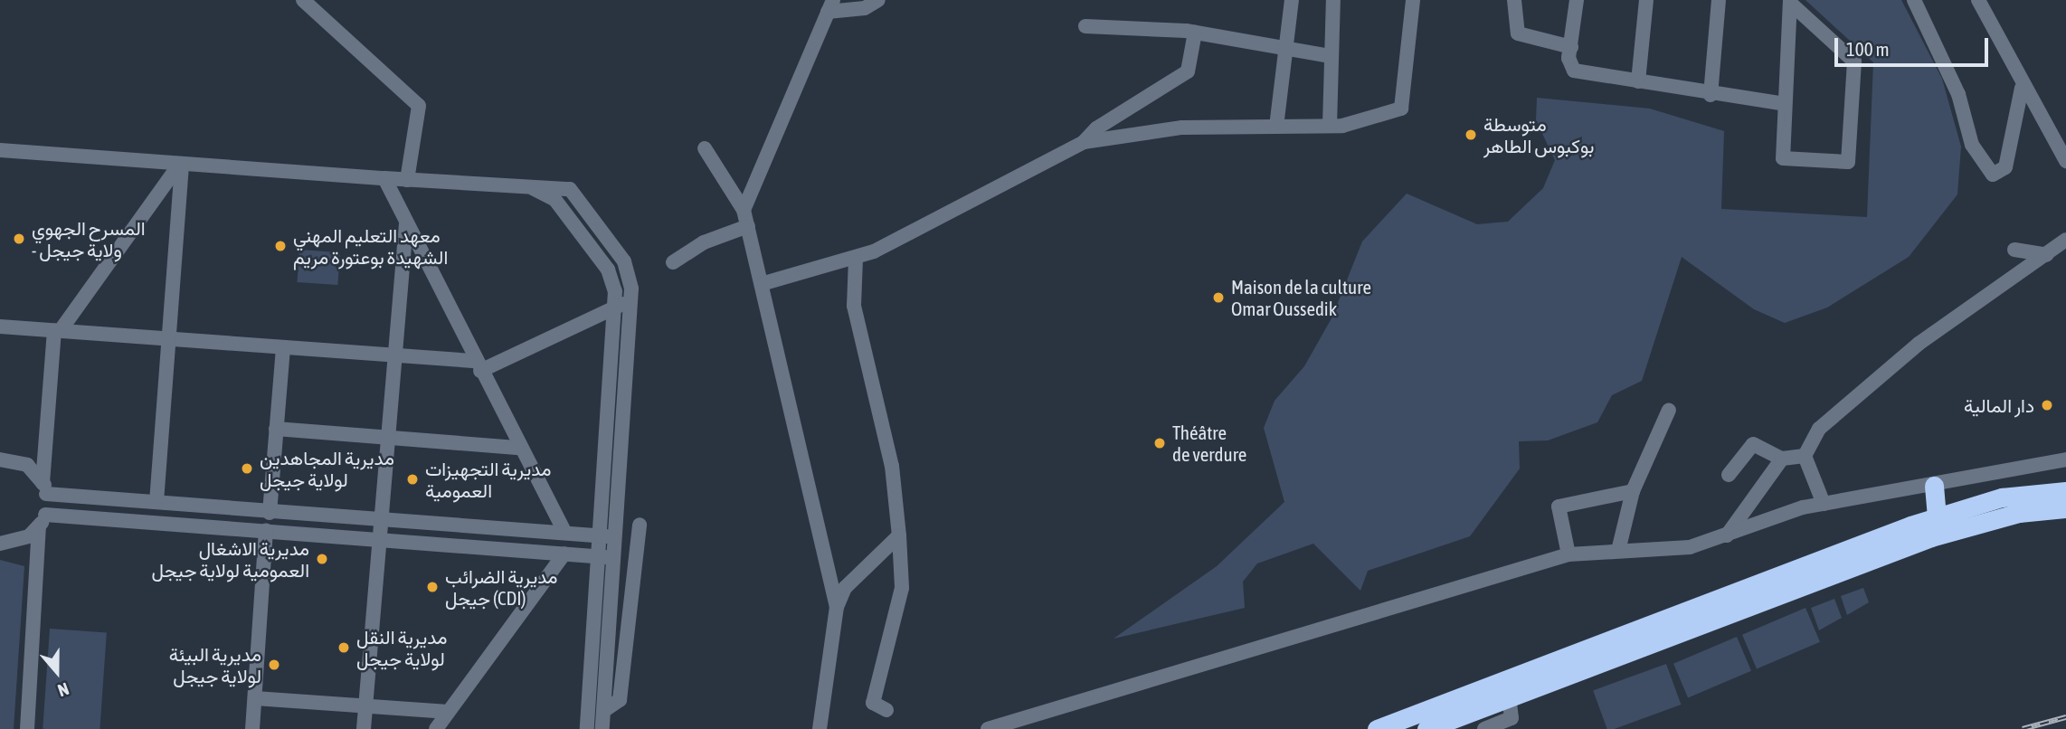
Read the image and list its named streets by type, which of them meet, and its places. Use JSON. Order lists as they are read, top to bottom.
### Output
{
  "places": [
    "متوسطة بوكبوس الطاهر",
    "المسرح الجهوي - ولاية جيجل",
    "معهد التعليم المهني الشهيدة بوعتورة مريم",
    "Maison de la culture Omar Oussedik",
    "دار المالية",
    "Théâtre de verdure",
    "مديرية المجاهدين لولاية جيجل",
    "مديرية التجهيزات العمومية",
    "مديرية الاشغال العمومية لولاية جيجل",
    "مديرية الضرائب جيجل (CDI)",
    "مديرية النقل لولاية جيجل",
    "مديرية البيئة لولاية جيجل"
  ],
  "scale_bar": "100 m",
  "north": "bottom"
}
